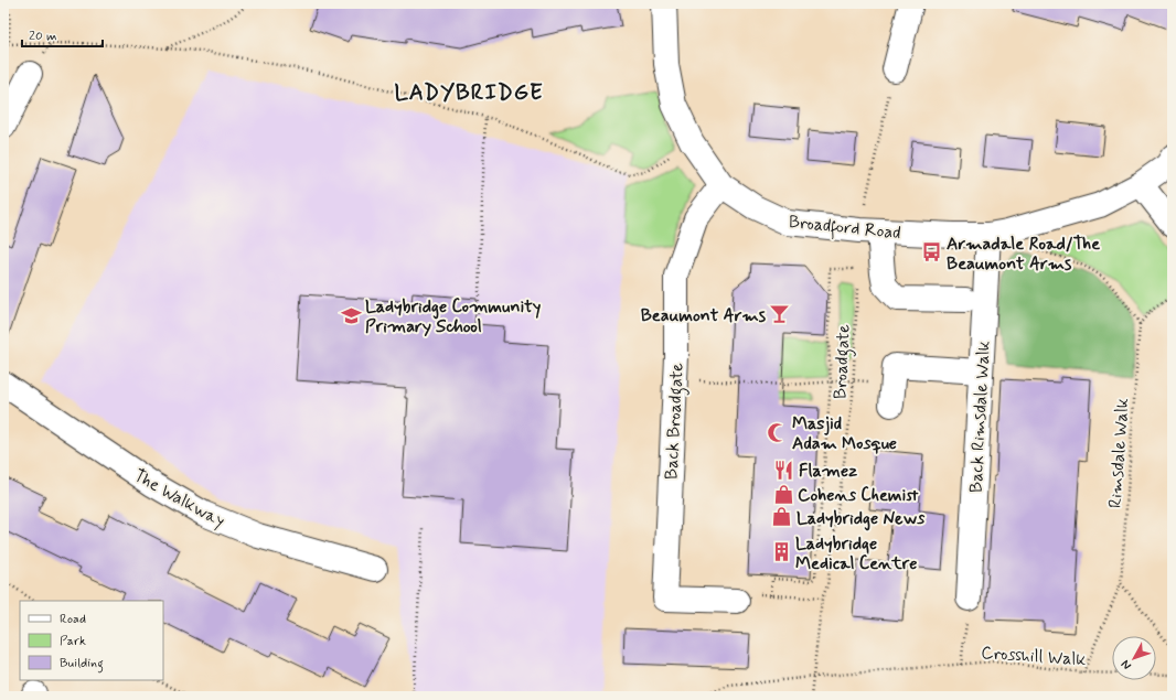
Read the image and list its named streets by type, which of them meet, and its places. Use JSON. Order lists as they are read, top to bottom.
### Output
{
  "streets": {
    "street": [
      "Broadford Road",
      "Back Rimsdale Walk",
      "Back Broadgate",
      "The Walkway"
    ],
    "path": ["Broadgate", "Rimsdale Walk", "Crosshill Walk"]
  },
  "crossings": [
    ["Broadford Road", "Back Rimsdale Walk"],
    ["Broadford Road", "Back Broadgate"],
    ["Broadgate", "Crosshill Walk"],
    ["Rimsdale Walk", "Crosshill Walk"]
  ],
  "districts": ["LADYBRIDGE"],
  "places": {
    "bus stop": ["Armadale Road/The Beaumont Arms"],
    "bar": ["Beaumont Arms"],
    "school or university": ["Ladybridge Community Primary School"],
    "mosque": ["Masjid Adam Mosque"],
    "restaurant": ["Flamez"],
    "shop": ["Cohens Chemist", "Ladybridge News"],
    "building": ["Ladybridge Medical Centre"]
  },
  "legend": ["Road", "Park", "Building"],
  "scale_bar": "20 m",
  "north": "bottom left"
}
